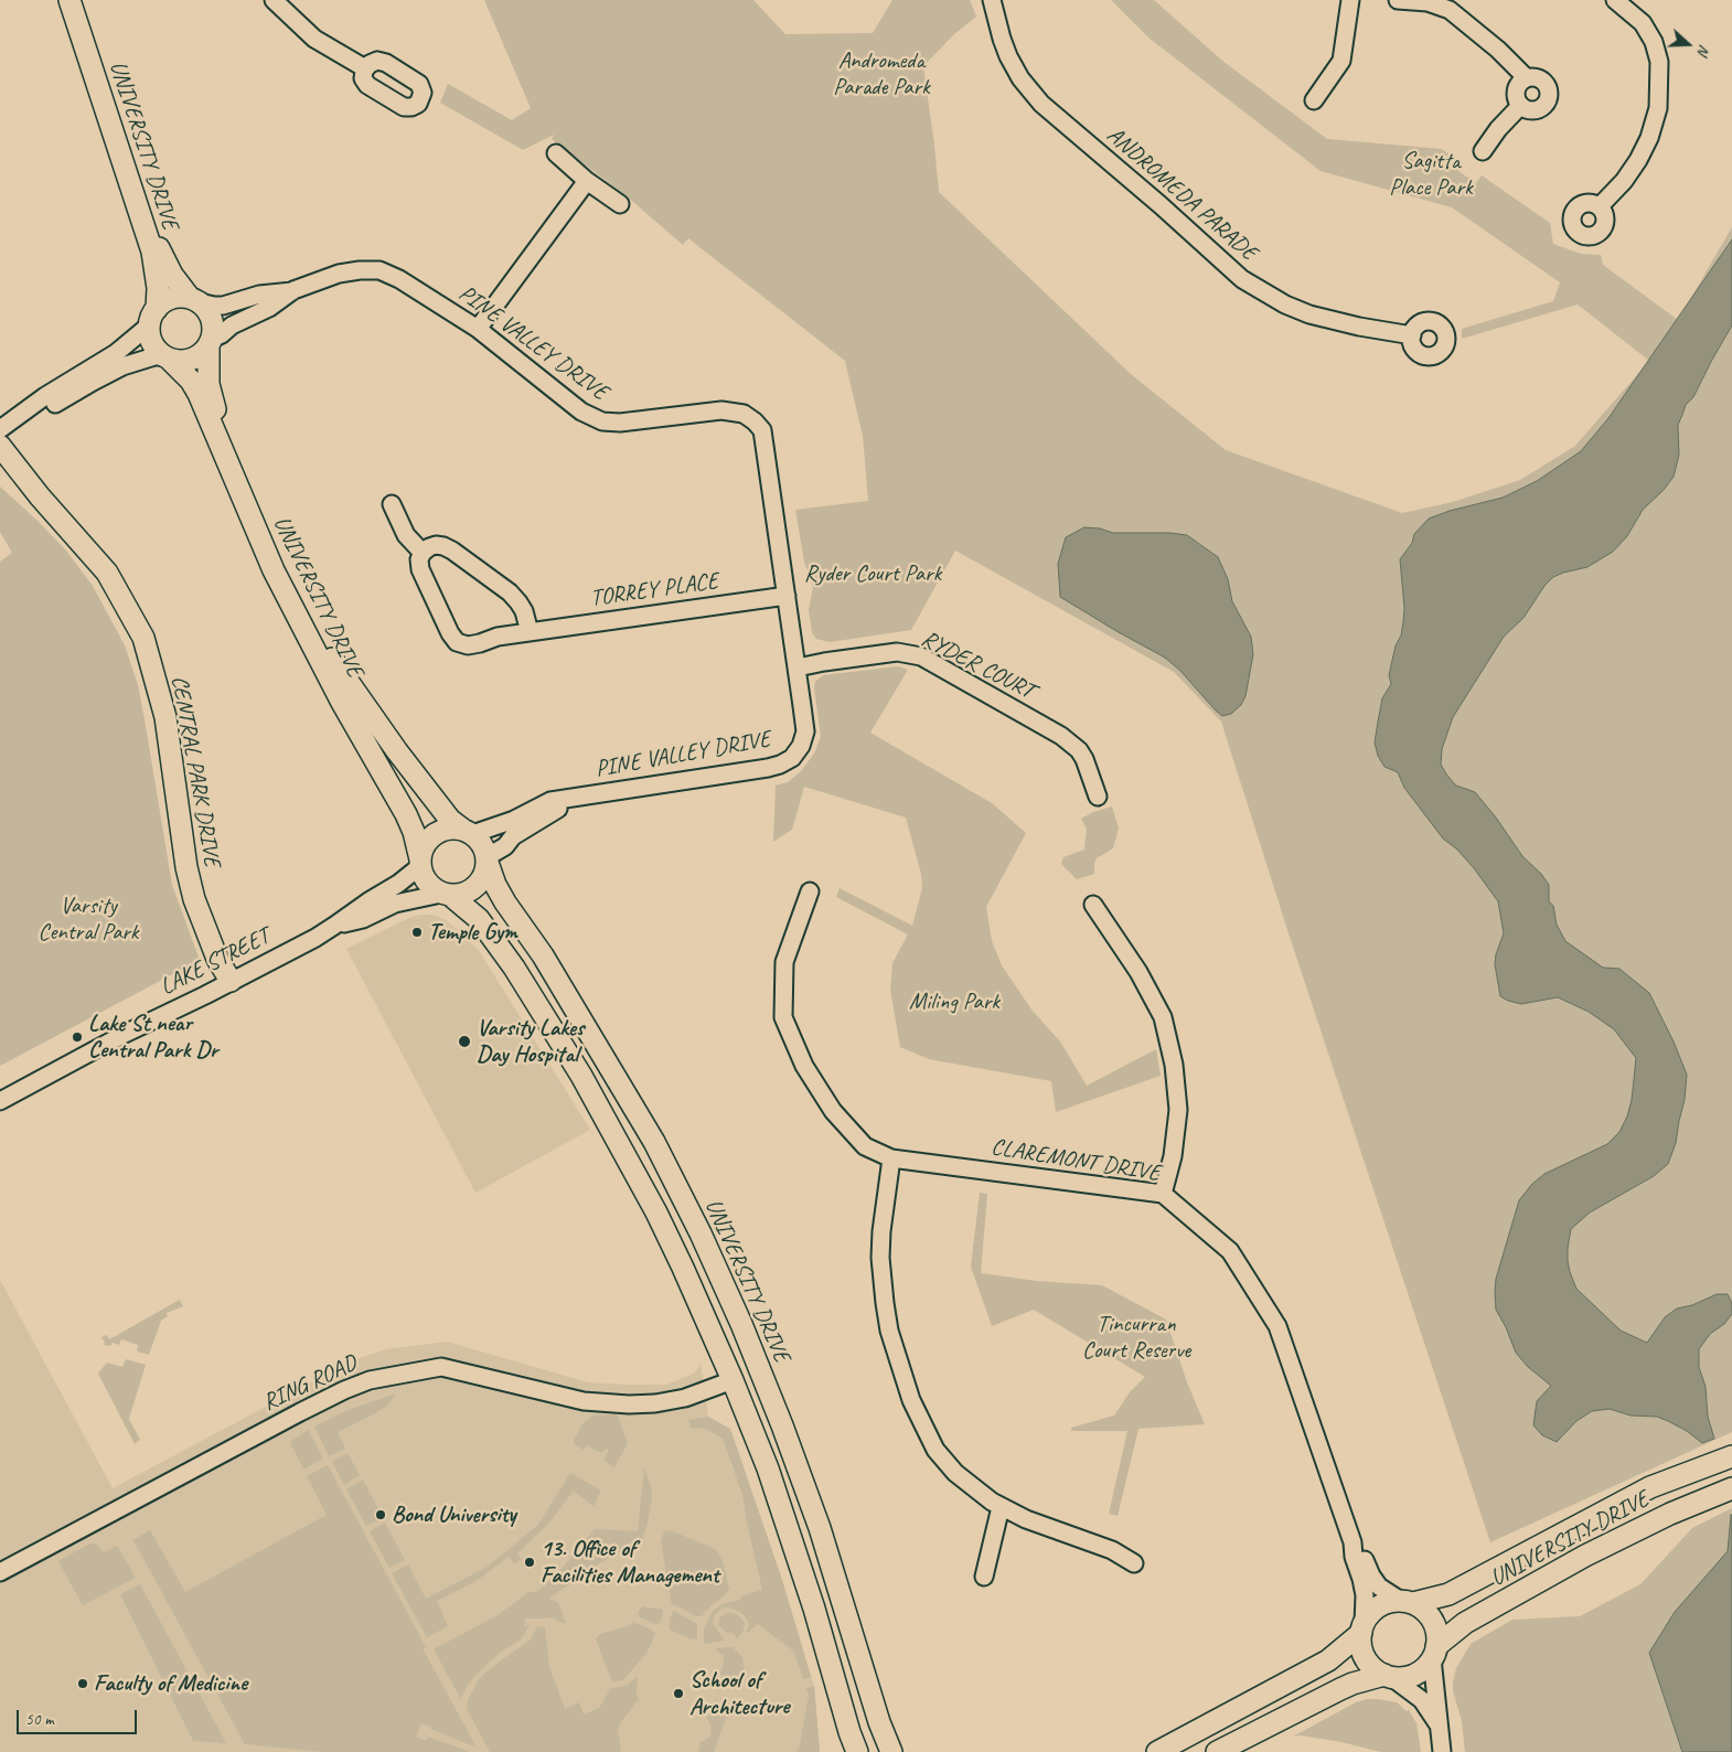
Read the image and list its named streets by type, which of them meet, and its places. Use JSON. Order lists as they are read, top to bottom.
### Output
{
  "streets": {
    "street": [
      "UNIVERSITY DRIVE",
      "ANDROMEDA PARADE",
      "PINE VALLEY DRIVE",
      "TORREY PLACE",
      "RYDER COURT",
      "CENTRAL PARK DRIVE",
      "LAKE STREET",
      "CLAREMONT DRIVE",
      "RING ROAD"
    ]
  },
  "crossings": [
    ["UNIVERSITY DRIVE", "PINE VALLEY DRIVE"],
    ["UNIVERSITY DRIVE", "LAKE STREET"],
    ["UNIVERSITY DRIVE", "CLAREMONT DRIVE"],
    ["PINE VALLEY DRIVE", "TORREY PLACE"],
    ["PINE VALLEY DRIVE", "RYDER COURT"],
    ["PINE VALLEY DRIVE", "LAKE STREET"],
    ["CENTRAL PARK DRIVE", "LAKE STREET"]
  ],
  "parks": [
    "Andromeda Parade Park",
    "Sagitta Place Park",
    "Ryder Court Park",
    "Varsity Central Park",
    "Miling Park",
    "Tincurran Court Reserve"
  ],
  "places": [
    "Temple Gym",
    "Lake St near Central Park Dr",
    "Varsity Lakes Day Hospital",
    "Bond University",
    "13. Office of Facilities Management",
    "Faculty of Medicine",
    "School of Architecture"
  ],
  "scale_bar": "50 m",
  "north": "right"
}
